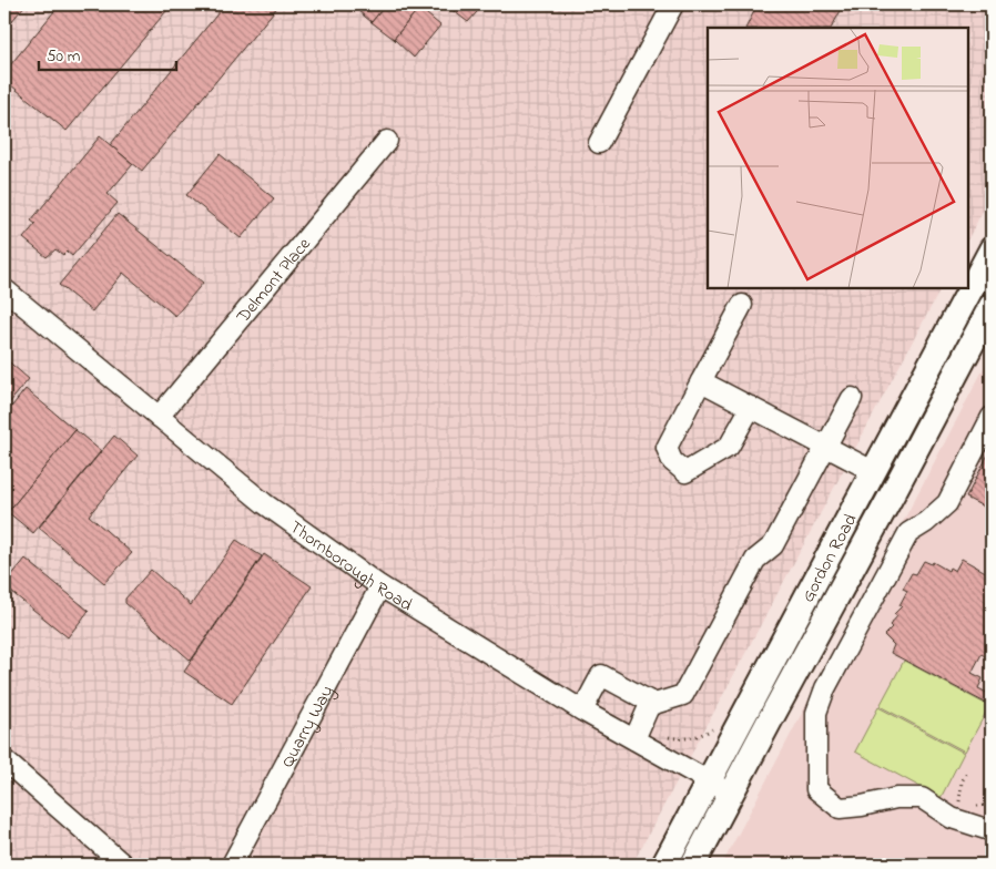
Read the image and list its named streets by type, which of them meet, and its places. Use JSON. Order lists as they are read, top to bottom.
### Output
{
  "streets": {
    "main road": ["Gordon Road"],
    "street": ["Delmont Place", "Thornborough Road", "Quarry Way"]
  },
  "crossings": [
    ["Delmont Place", "Thornborough Road"],
    ["Gordon Road", "Thornborough Road"],
    ["Thornborough Road", "Quarry Way"]
  ],
  "scale_bar": "50 m"
}
